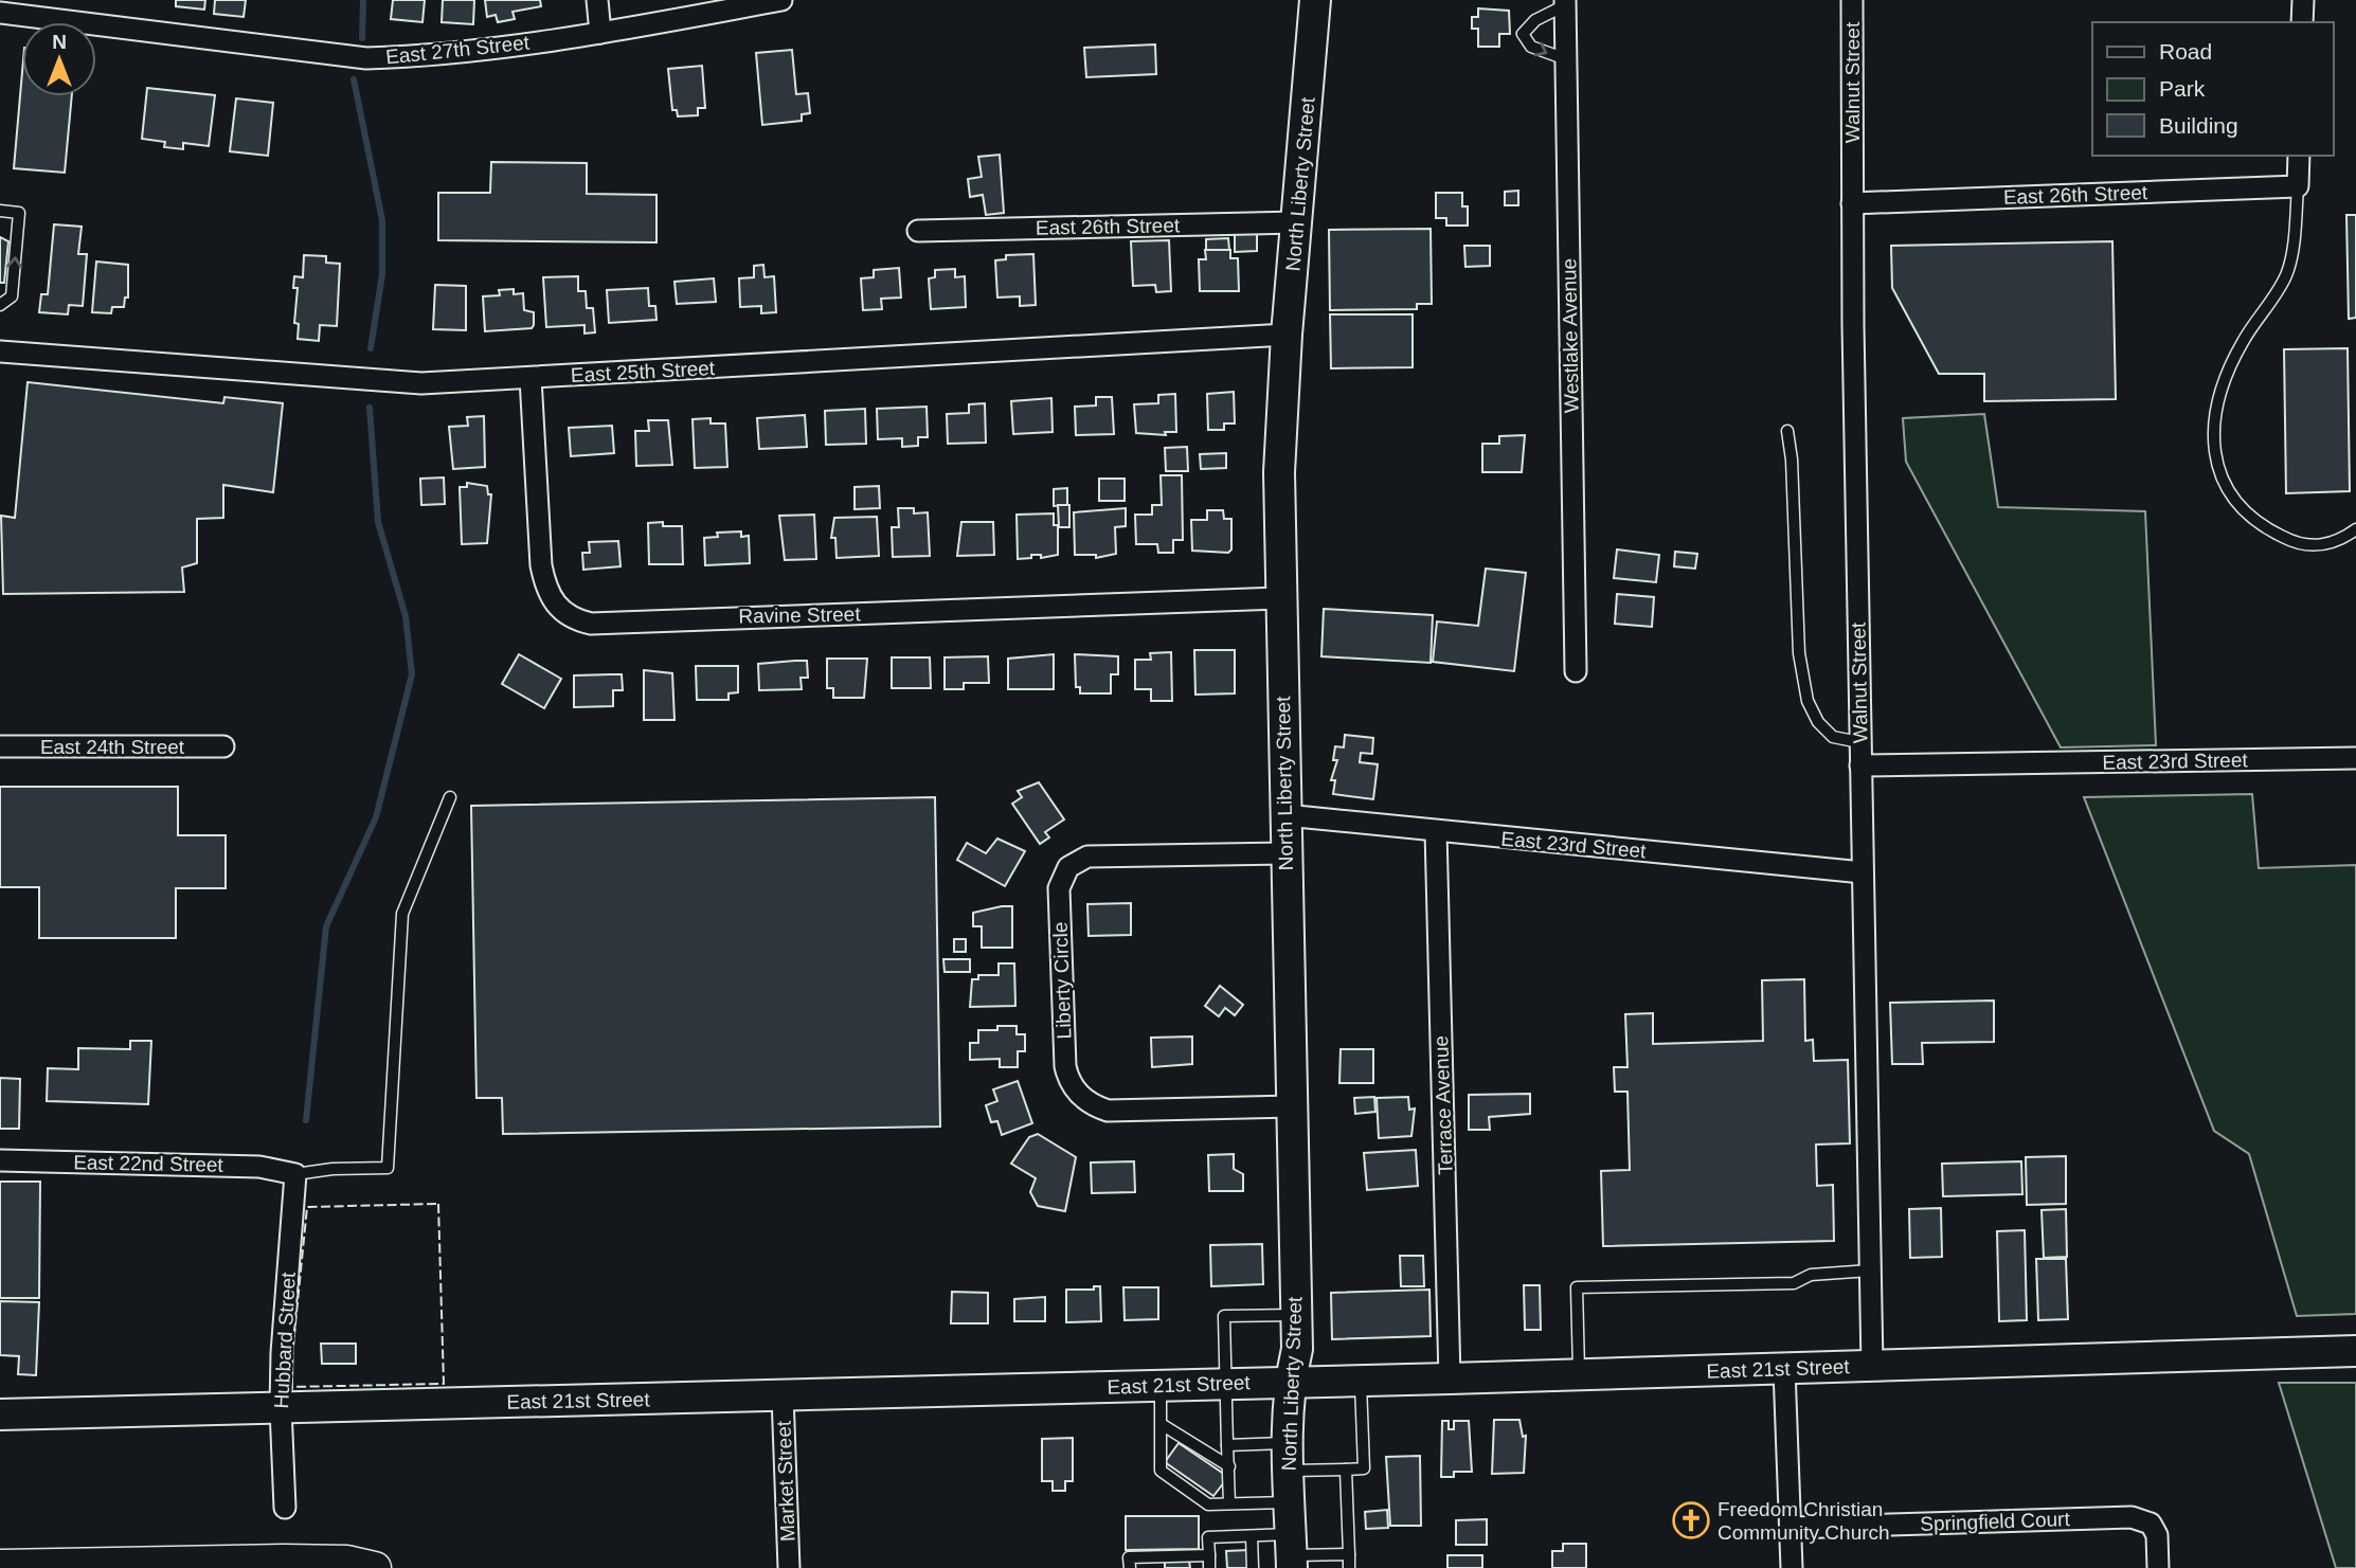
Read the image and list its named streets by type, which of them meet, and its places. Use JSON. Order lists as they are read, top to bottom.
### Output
{
  "streets": {
    "street": [
      "East 27th Street",
      "Walnut Street",
      "North Liberty Street",
      "East 26th Street",
      "Westlake Avenue",
      "East 25th Street",
      "Ravine Street",
      "East 24th Street",
      "East 23rd Street",
      "Liberty Circle",
      "Terrace Avenue",
      "East 22nd Street",
      "Hubbard Street",
      "East 21st Street",
      "Market Street",
      "Springfield Court"
    ]
  },
  "crossings": [
    ["Walnut Street", "East 26th Street"],
    ["Walnut Street", "East 23rd Street"],
    ["Walnut Street", "East 21st Street"],
    ["North Liberty Street", "East 26th Street"],
    ["North Liberty Street", "East 25th Street"],
    ["North Liberty Street", "Ravine Street"],
    ["North Liberty Street", "East 23rd Street"],
    ["North Liberty Street", "Liberty Circle"],
    ["North Liberty Street", "East 21st Street"],
    ["East 25th Street", "Ravine Street"],
    ["East 23rd Street", "Terrace Avenue"],
    ["Terrace Avenue", "East 21st Street"],
    ["East 22nd Street", "Hubbard Street"],
    ["Hubbard Street", "East 21st Street"],
    ["East 21st Street", "Market Street"]
  ],
  "places": {
    "church": ["Freedom Christian Community Church"]
  },
  "legend": ["Road", "Park", "Building"],
  "north": "top"
}
